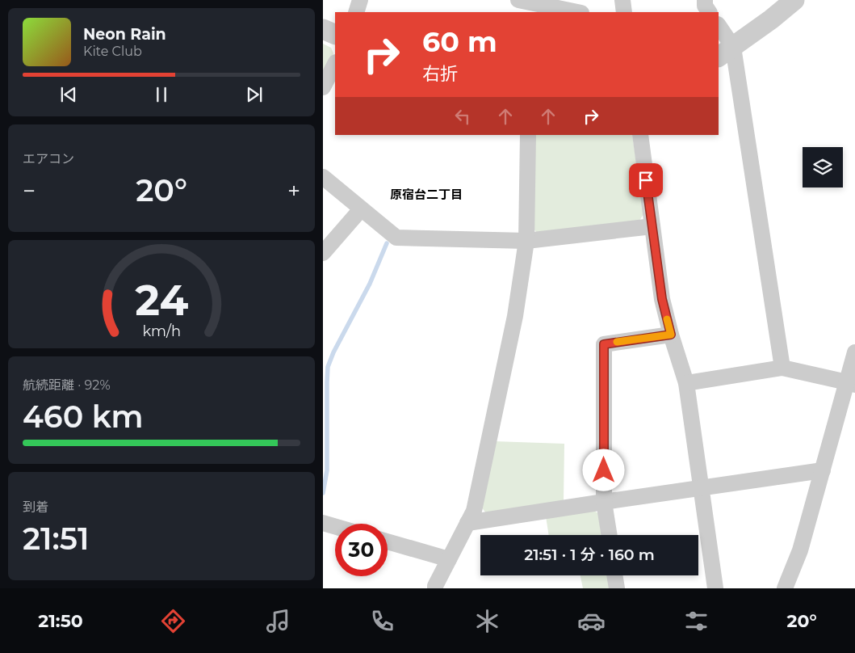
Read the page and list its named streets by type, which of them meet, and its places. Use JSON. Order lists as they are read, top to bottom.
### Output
{
  "districts": ["原宿台二丁目"],
  "page": {
    "turn": ["60 m", "右折"],
    "song": ["Neon Rain", "Kite Club"],
    "tile": [
      "エアコン",
      ["航続距離 · 92%", "460 km"],
      ["到着", "21:51"]
    ],
    "heat": ["−", "20°", "+"],
    "limit": "30",
    "trip": "21:51 · 1 分 · 160 m",
    "tabs": ["21:50", "20°"],
    "gauge": ["24", "km/h"]
  }
}
